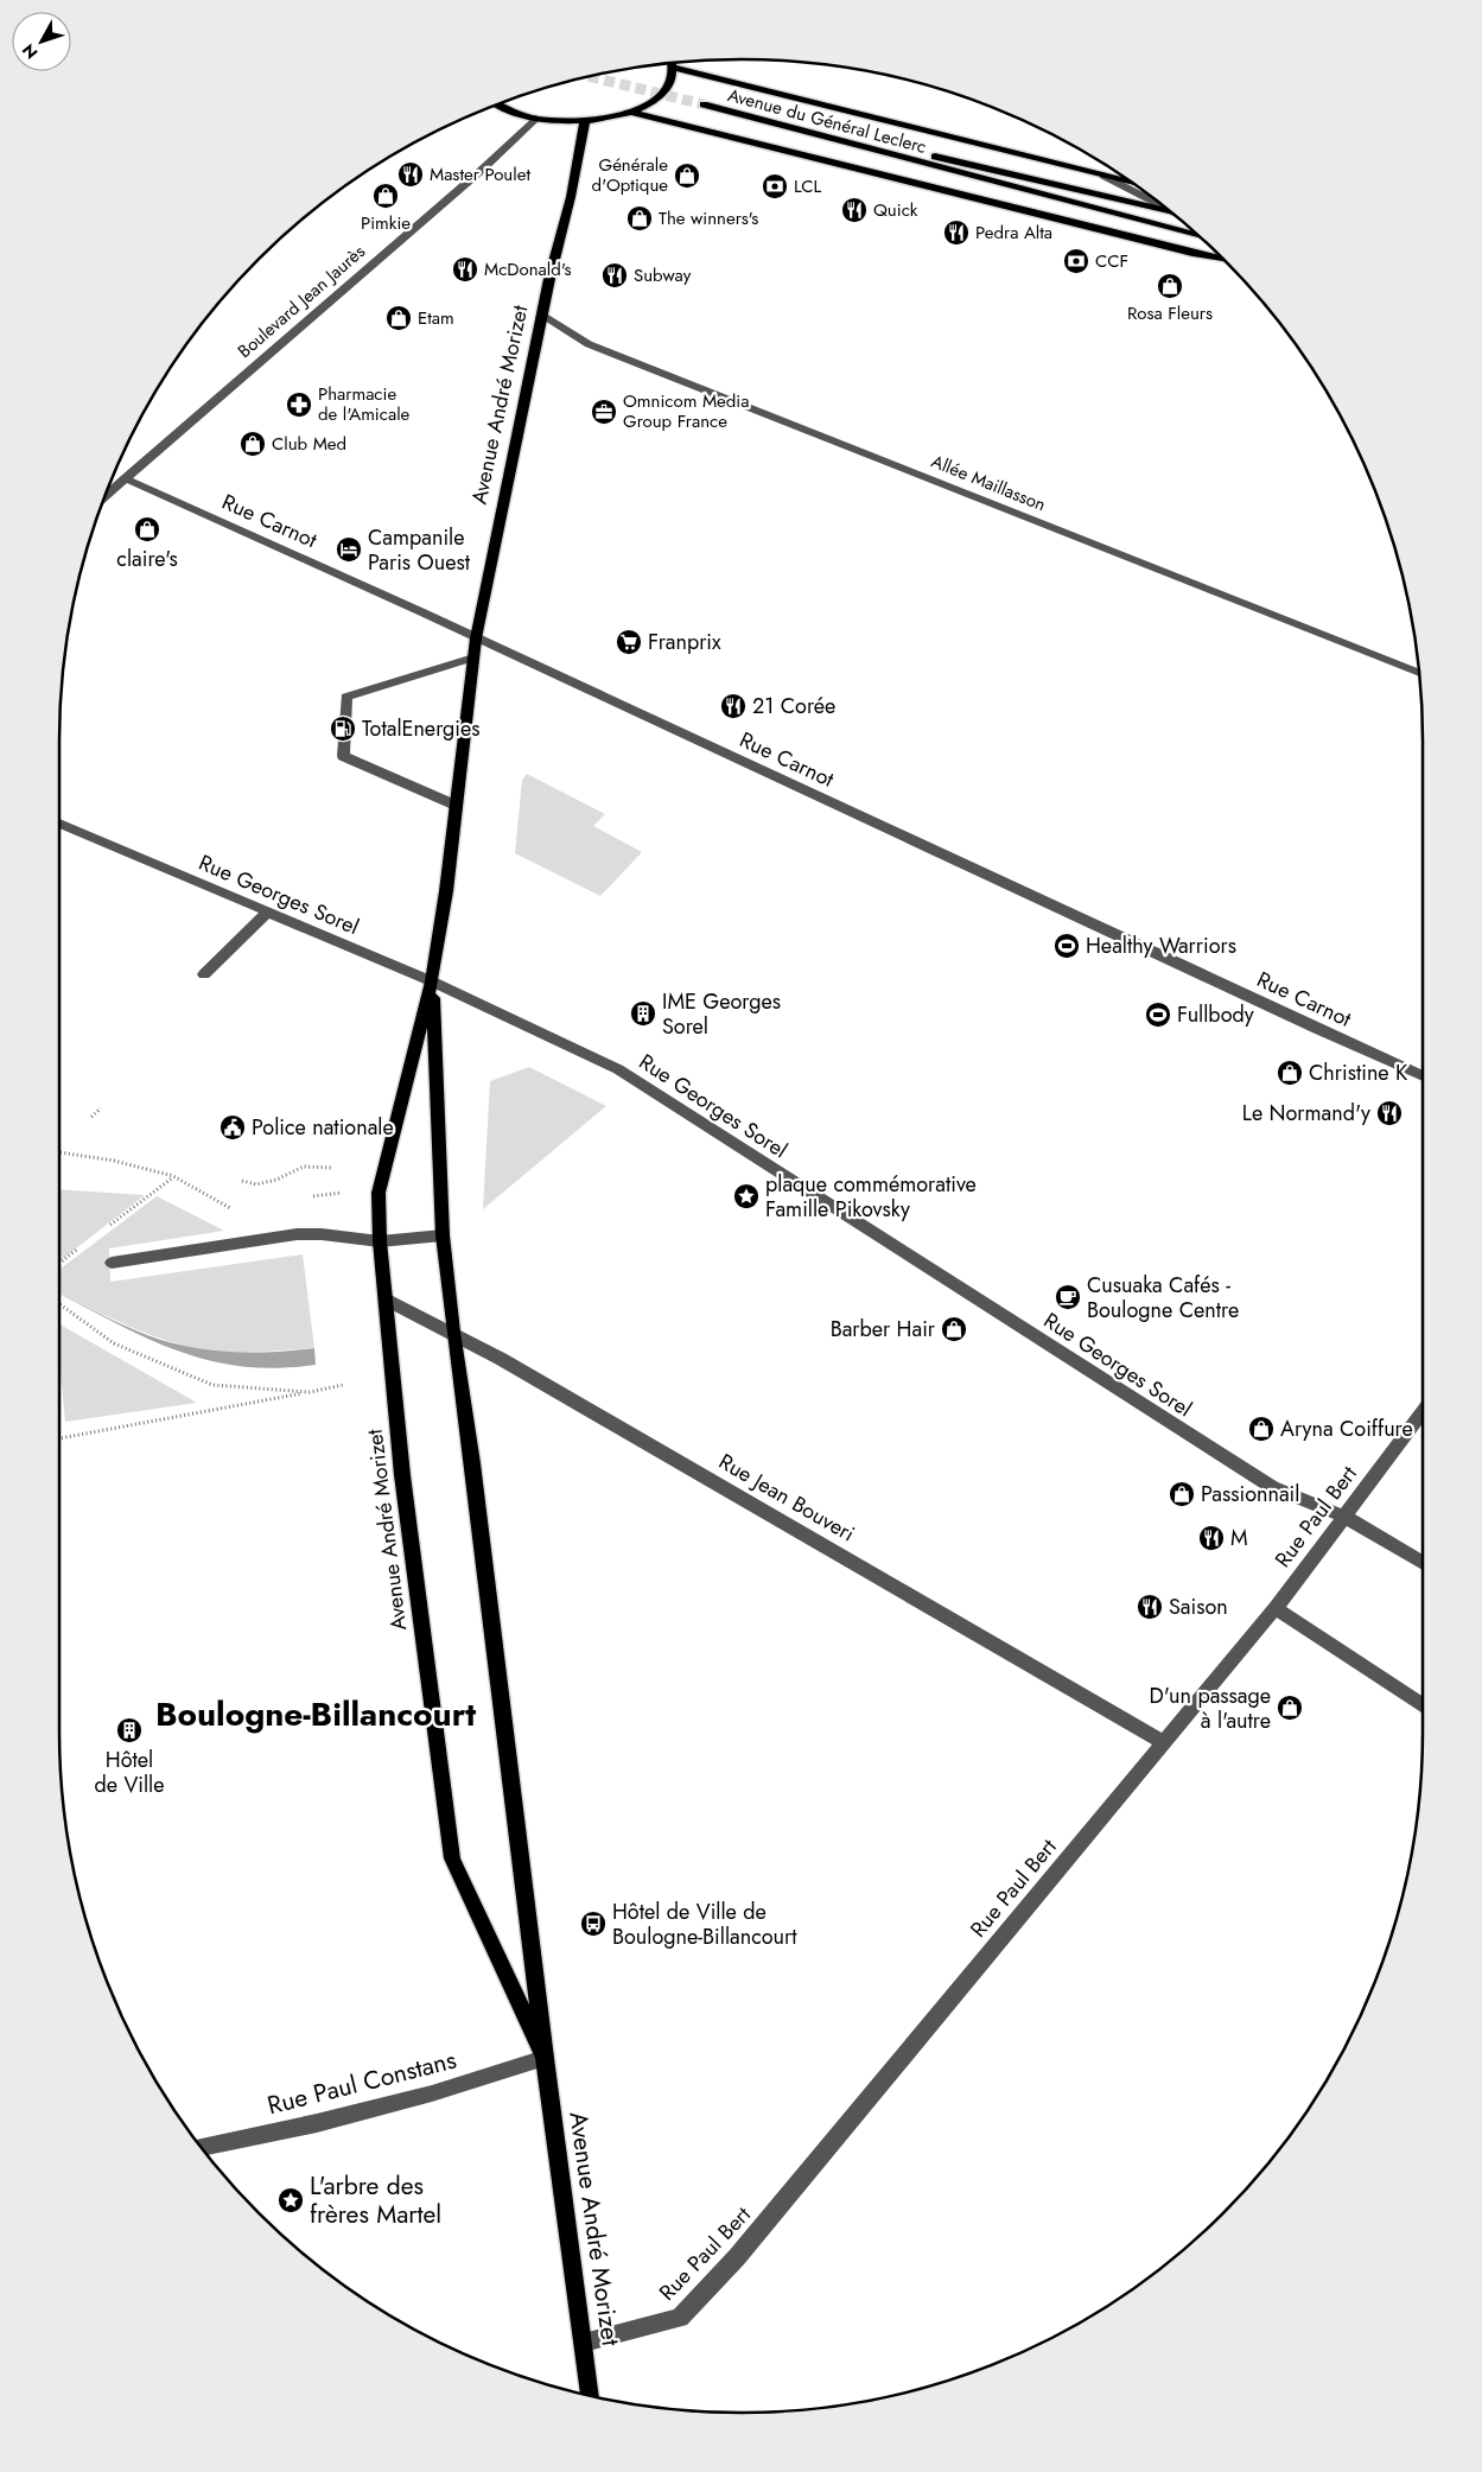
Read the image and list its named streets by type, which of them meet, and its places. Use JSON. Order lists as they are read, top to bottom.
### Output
{
  "streets": {
    "main road": ["Avenue du Général Leclerc", "Avenue André Morizet"],
    "street": [
      "Boulevard Jean Jaurès",
      "Allée Maillasson",
      "Rue Carnot",
      "Rue Georges Sorel",
      "Rue Jean Bouveri",
      "Rue Paul Bert",
      "Rue Paul Constans"
    ]
  },
  "crossings": [
    ["Boulevard Jean Jaurès", "Rue Carnot"],
    ["Avenue André Morizet", "Allée Maillasson"],
    ["Avenue André Morizet", "Rue Carnot"],
    ["Avenue André Morizet", "Rue Georges Sorel"],
    ["Avenue André Morizet", "Rue Jean Bouveri"],
    ["Avenue André Morizet", "Rue Paul Bert"],
    ["Avenue André Morizet", "Rue Paul Constans"],
    ["Rue Georges Sorel", "Rue Paul Bert"],
    ["Rue Jean Bouveri", "Rue Paul Bert"]
  ],
  "districts": ["Boulogne-Billancourt"],
  "places": {
    "restaurant": [
      "Master Poulet",
      "Quick",
      "Pedra Alta",
      "McDonald's",
      "Subway",
      "21 Corée",
      "Le Normand'y",
      "M",
      "Saison"
    ],
    "shop": [
      "Générale d'Optique",
      "Pimkie",
      "The winners's",
      "Rosa Fleurs",
      "Etam",
      "Club Med",
      "claire's",
      "Christine K",
      "Barber Hair",
      "Aryna Coiffure",
      "Passionnail",
      "D'un passage à l'autre"
    ],
    "bank": ["LCL", "CCF"],
    "pharmacy": ["Pharmacie de l'Amicale"],
    "office": ["Omnicom Media Group France"],
    "hotel": ["Campanile Paris Ouest"],
    "supermarket": ["Franprix"],
    "fuel station": ["TotalEnergies"],
    "sports": ["Healthy Warriors", "Fullbody"],
    "building": ["IME Georges Sorel", "Hôtel de Ville"],
    "public building": ["Police nationale"],
    "place": ["plaque commémorative Famille Pikovsky", "L'arbre des frères Martel"],
    "cafe": ["Cusuaka Cafés - Boulogne Centre"],
    "bus stop": ["Hôtel de Ville de Boulogne-Billancourt"]
  },
  "north": "bottom left"
}
